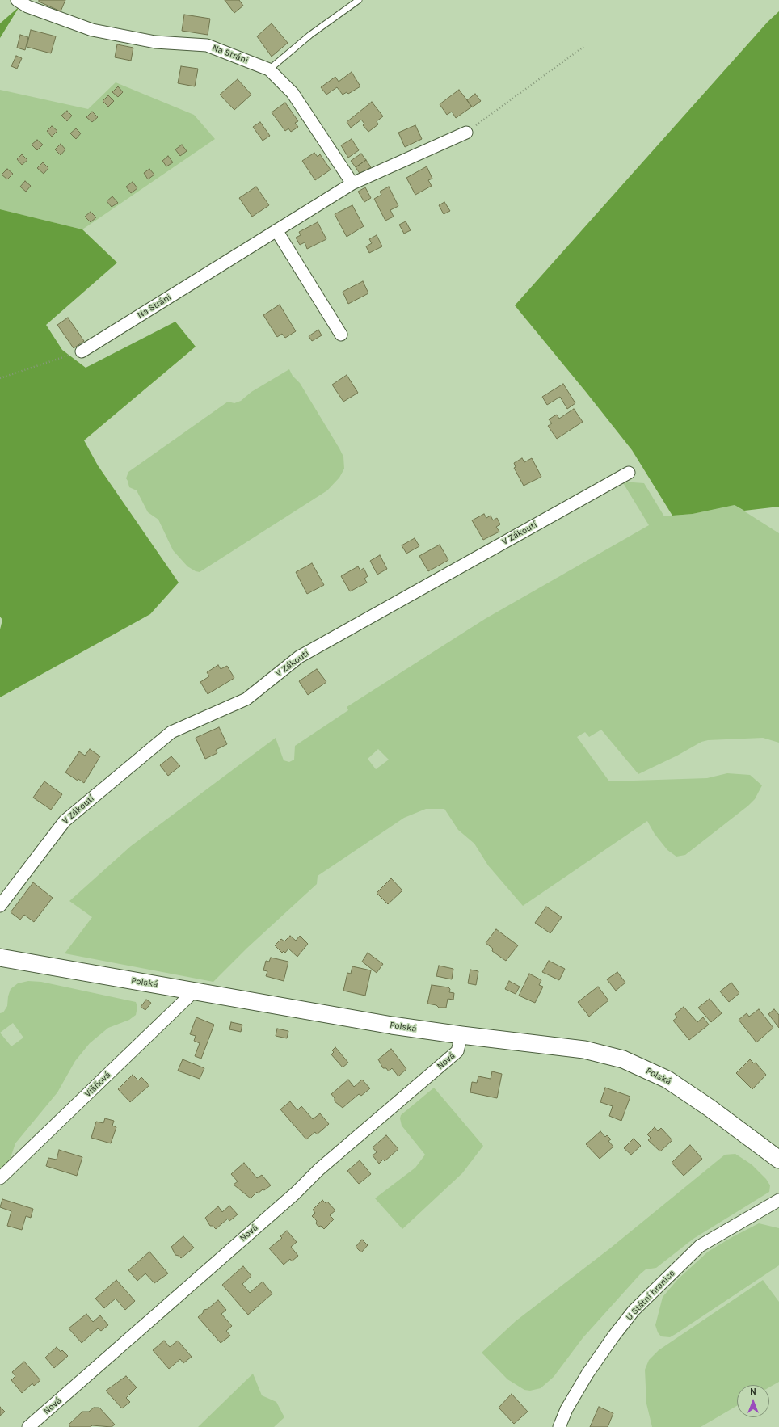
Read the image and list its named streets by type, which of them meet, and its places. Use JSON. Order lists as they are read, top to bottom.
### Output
{
  "streets": {
    "street": [
      "Na Stráni",
      "V Zákoutí",
      "Polská",
      "Nová",
      "Višňová",
      "U Státní hranice"
    ]
  },
  "crossings": [
    ["Polská", "Nová"],
    ["Polská", "Višňová"]
  ],
  "north": "top"
}
